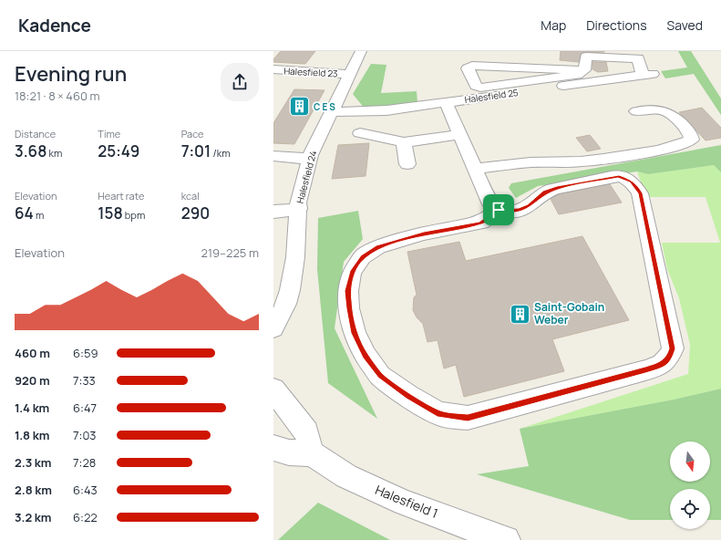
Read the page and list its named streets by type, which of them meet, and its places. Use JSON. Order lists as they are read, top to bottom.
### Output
{
  "streets": {
    "street": [
      "Halesfield 23",
      "Halesfield 25",
      "Halesfield 24",
      "Halesfield 1"
    ]
  },
  "crossings": [
    ["Halesfield 23", "Halesfield 24"],
    ["Halesfield 25", "Halesfield 24"]
  ],
  "places": {
    "building": ["C E S", "Saint-Gobain Weber"]
  },
  "north": "bottom",
  "page": {
    "header": "Kadence",
    "nav": ["Map", "Directions", "Saved"],
    "heading": ["Evening run", "18:21 · 8 × 460 m"],
    "stats": [
      ["Distance", "3.68 km"],
      ["Time", "25:49"],
      ["Pace", "7:01 /km"],
      ["Elevation", "64 m"],
      ["Heart rate", "158 bpm"],
      ["kcal", "290"]
    ],
    "chart": ["Elevation", "219–225 m"],
    "list": [
      {
        "name": "460 m",
        "note": "6:59"
      },
      {
        "name": "920 m",
        "note": "7:33"
      },
      {
        "name": "1.4 km",
        "note": "6:47"
      },
      {
        "name": "1.8 km",
        "note": "7:03"
      },
      {
        "name": "2.3 km",
        "note": "7:28"
      },
      {
        "name": "2.8 km",
        "note": "6:43"
      },
      {
        "name": "3.2 km",
        "note": "6:22"
      }
    ]
  }
}
